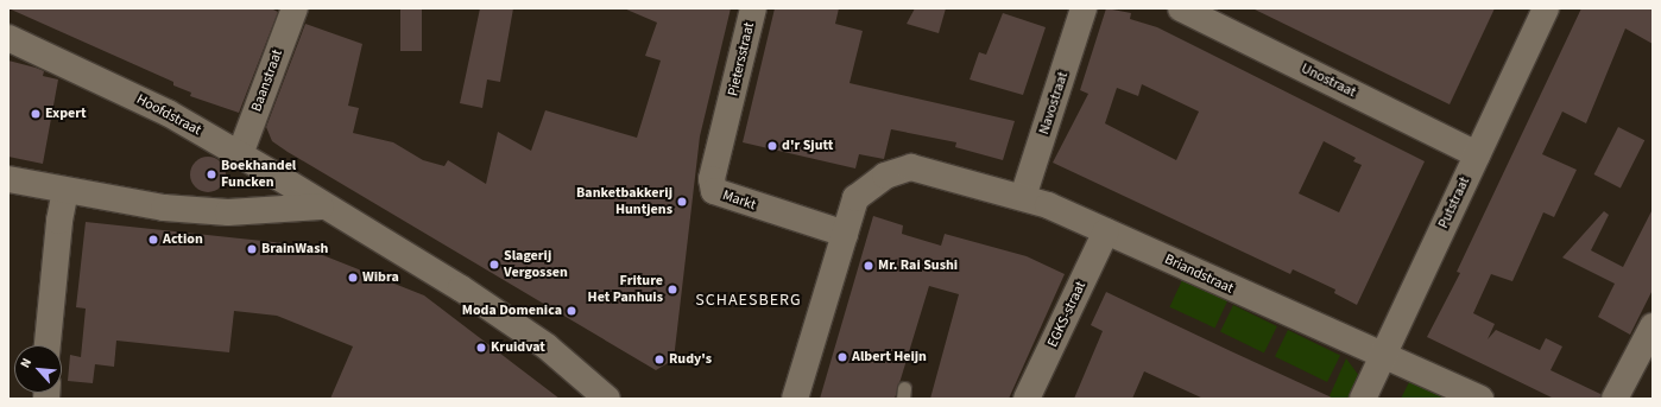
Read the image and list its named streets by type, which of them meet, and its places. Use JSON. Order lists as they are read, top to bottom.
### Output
{
  "streets": {
    "street": [
      "Pietersstraat",
      "Baanstraat",
      "Unostraat",
      "Navostraat",
      "Hoofdstraat",
      "Markt",
      "Putstraat",
      "Briandstraat",
      "EGKS-straat"
    ]
  },
  "crossings": [
    ["Pietersstraat", "Markt"],
    ["Baanstraat", "Hoofdstraat"],
    ["Unostraat", "Putstraat"],
    ["Navostraat", "Briandstraat"],
    ["Markt", "Briandstraat"],
    ["Putstraat", "Briandstraat"],
    ["Briandstraat", "EGKS-straat"]
  ],
  "districts": ["SCHAESBERG"],
  "places": [
    "Expert",
    "d'r Sjutt",
    "Boekhandel Funcken",
    "Banketbakkerij Huntjens",
    "Action",
    "BrainWash",
    "Slagerij Vergossen",
    "Mr. Rai Sushi",
    "Wibra",
    "Friture Het Panhuis",
    "Moda Domenica",
    "Kruidvat",
    "Albert Heijn",
    "Rudy's"
  ],
  "north": "top left"
}
